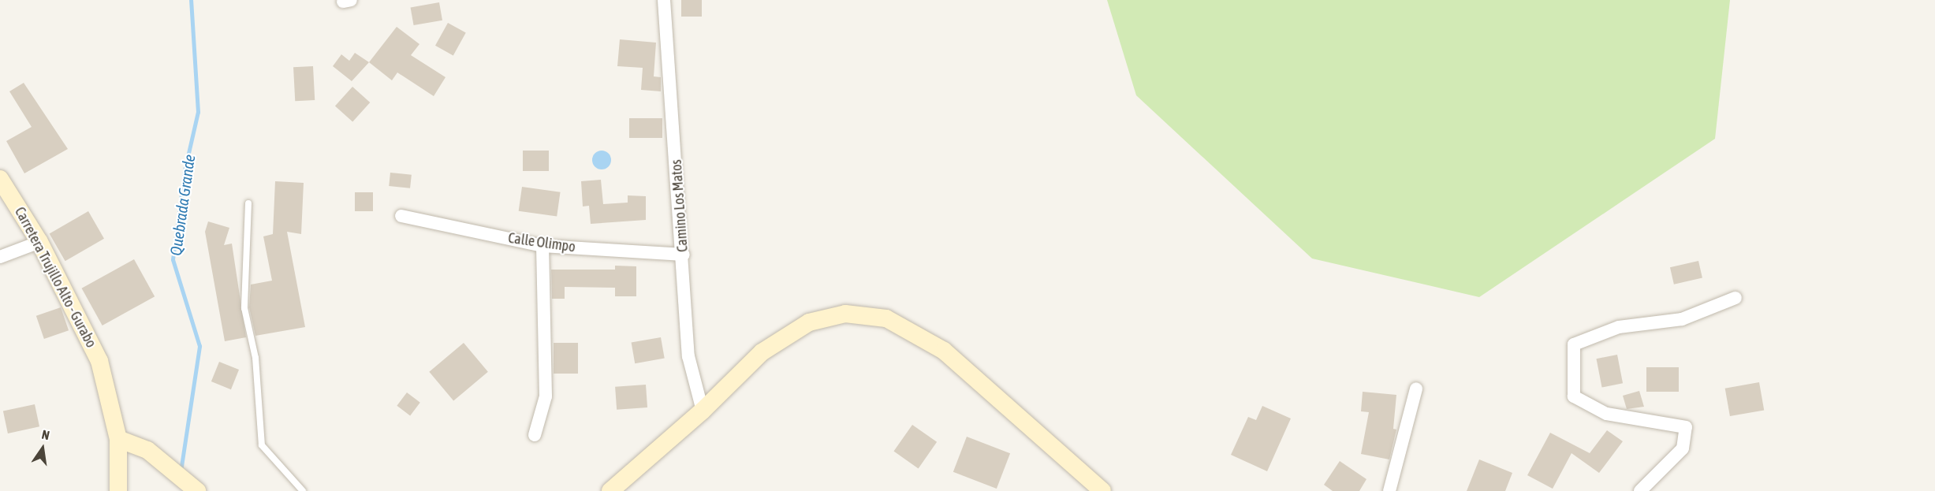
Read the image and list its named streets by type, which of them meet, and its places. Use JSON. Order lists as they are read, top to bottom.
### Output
{
  "streets": {
    "street": ["Camino Los Matos", "Calle Olimpo", "Carretera Trujillo Alto - Gurabo"]
  },
  "crossings": [
    ["Camino Los Matos", "Calle Olimpo"]
  ],
  "water": ["Quebrada Grande"],
  "north": "top"
}
